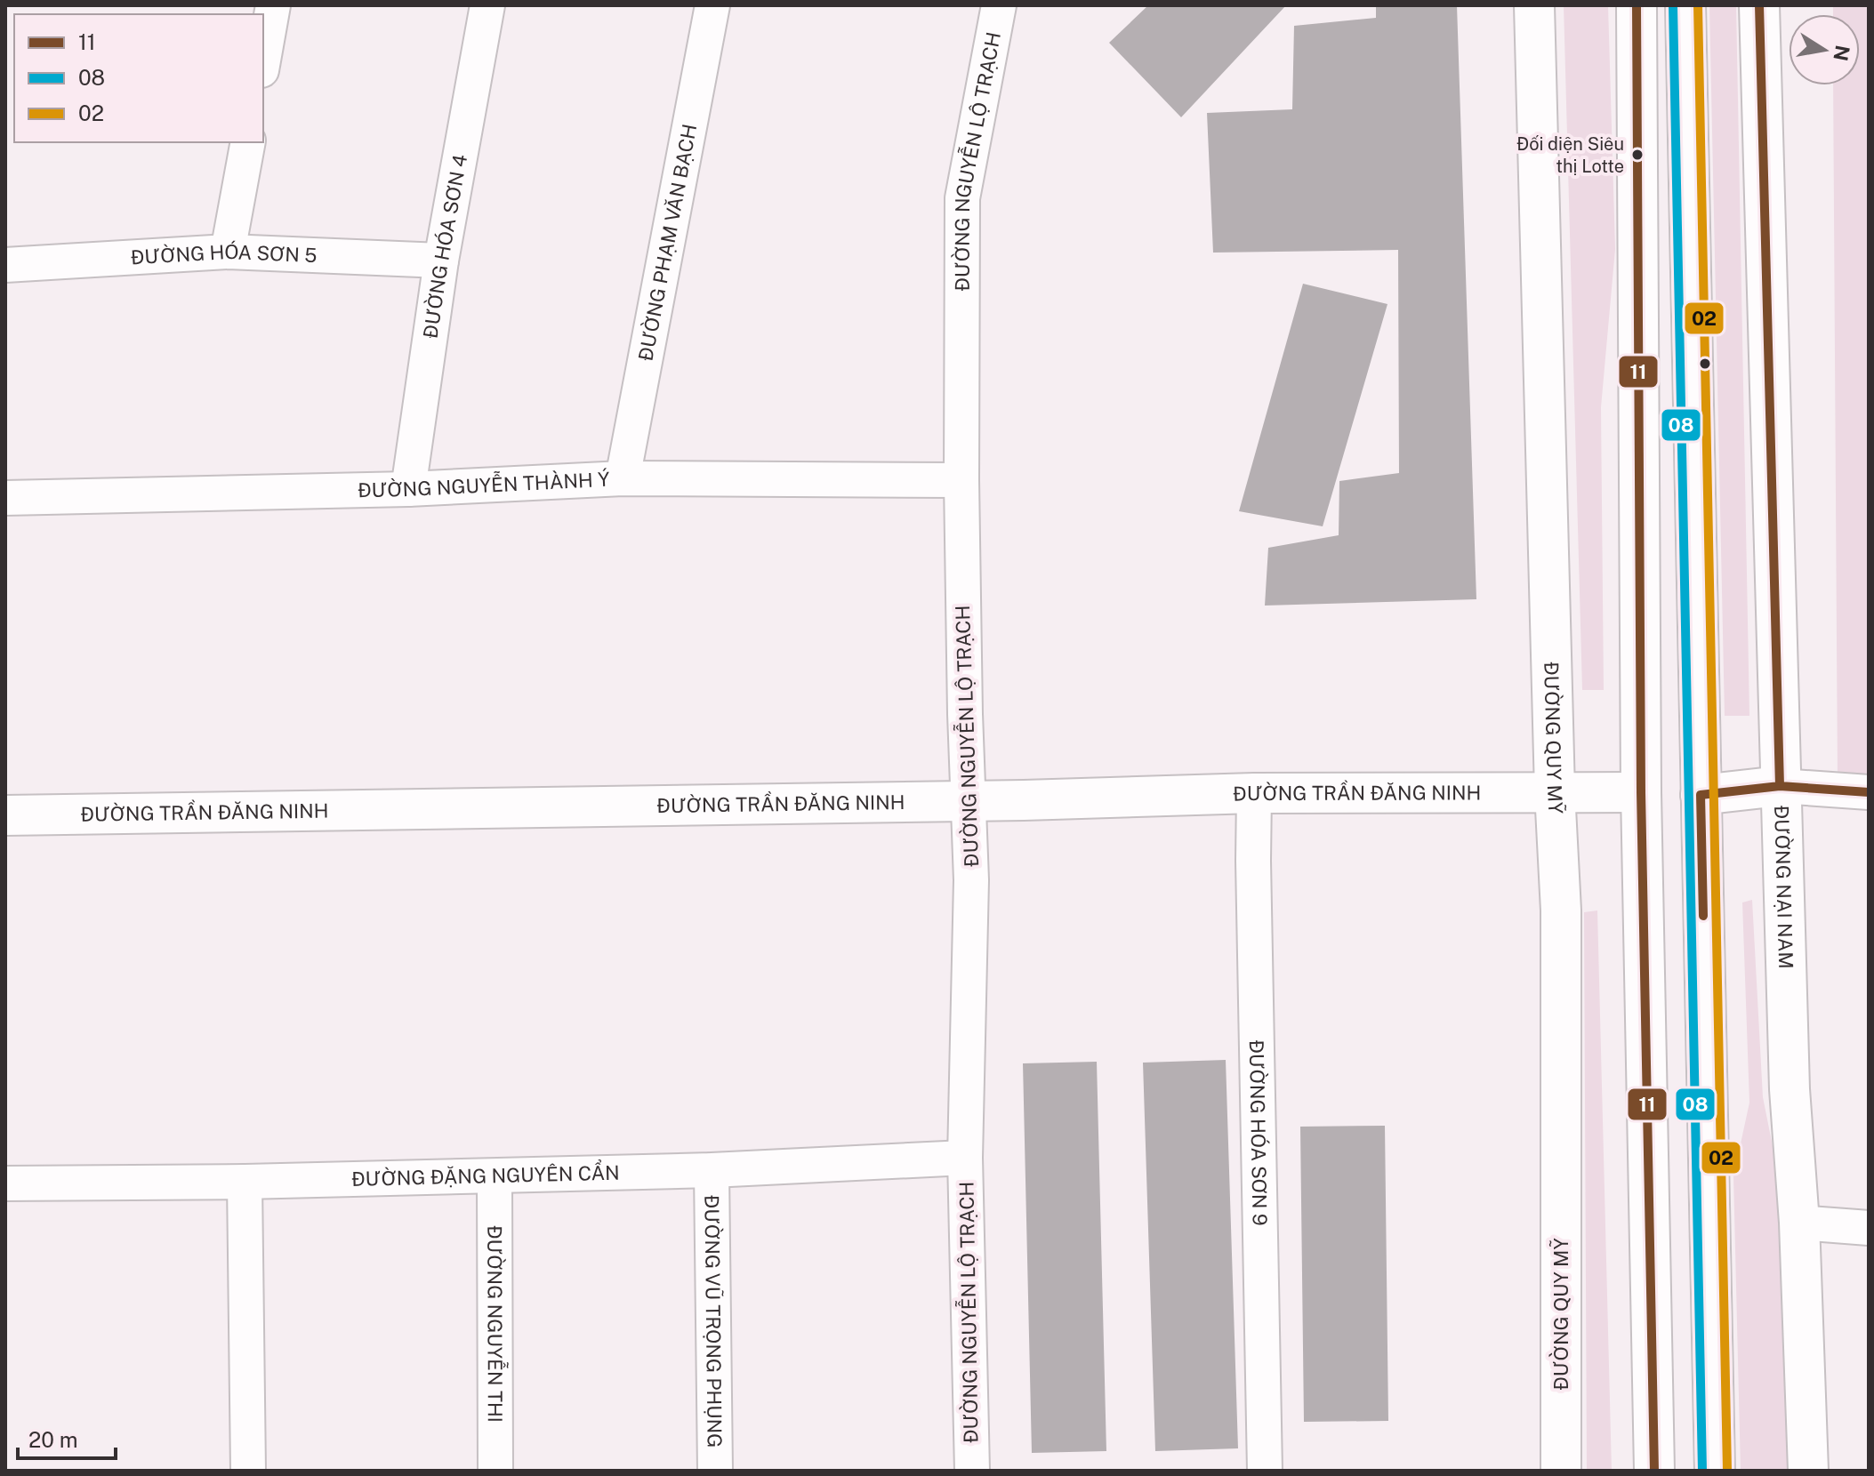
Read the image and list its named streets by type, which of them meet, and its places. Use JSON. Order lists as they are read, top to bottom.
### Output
{
  "streets": {
    "main road": ["ĐƯỜNG QUY MỸ", "ĐƯỜNG TRẦN ĐĂNG NINH", "ĐƯỜNG NẠI NAM"],
    "street": [
      "ĐƯỜNG NGUYỄN LỘ TRẠCH",
      "ĐƯỜNG PHẠM VĂN BẠCH",
      "ĐƯỜNG HÓA SƠN 4",
      "ĐƯỜNG HÓA SƠN 5",
      "ĐƯỜNG NGUYỄN THÀNH Ý",
      "ĐƯỜNG HÓA SƠN 9",
      "ĐƯỜNG ĐẶNG NGUYÊN CẨN",
      "ĐƯỜNG VŨ TRỌNG PHỤNG",
      "ĐƯỜNG NGUYỄN THI"
    ]
  },
  "crossings": [
    ["ĐƯỜNG NGUYỄN LỘ TRẠCH", "ĐƯỜNG NGUYỄN THÀNH Ý"],
    ["ĐƯỜNG NGUYỄN LỘ TRẠCH", "ĐƯỜNG TRẦN ĐĂNG NINH"],
    ["ĐƯỜNG NGUYỄN LỘ TRẠCH", "ĐƯỜNG ĐẶNG NGUYÊN CẨN"],
    ["ĐƯỜNG PHẠM VĂN BẠCH", "ĐƯỜNG NGUYỄN THÀNH Ý"],
    ["ĐƯỜNG HÓA SƠN 4", "ĐƯỜNG HÓA SƠN 5"],
    ["ĐƯỜNG HÓA SƠN 4", "ĐƯỜNG NGUYỄN THÀNH Ý"],
    ["ĐƯỜNG QUY MỸ", "ĐƯỜNG TRẦN ĐĂNG NINH"],
    ["ĐƯỜNG TRẦN ĐĂNG NINH", "ĐƯỜNG HÓA SƠN 9"],
    ["ĐƯỜNG ĐẶNG NGUYÊN CẨN", "ĐƯỜNG VŨ TRỌNG PHỤNG"],
    ["ĐƯỜNG ĐẶNG NGUYÊN CẨN", "ĐƯỜNG NGUYỄN THI"]
  ],
  "places": ["Đối diện Siêu thị Lotte"],
  "lines": ["transit line 11", "transit line 08", "transit line 02"],
  "legend": ["11", "08", "02"],
  "scale_bar": "20 m",
  "north": "right"
}
